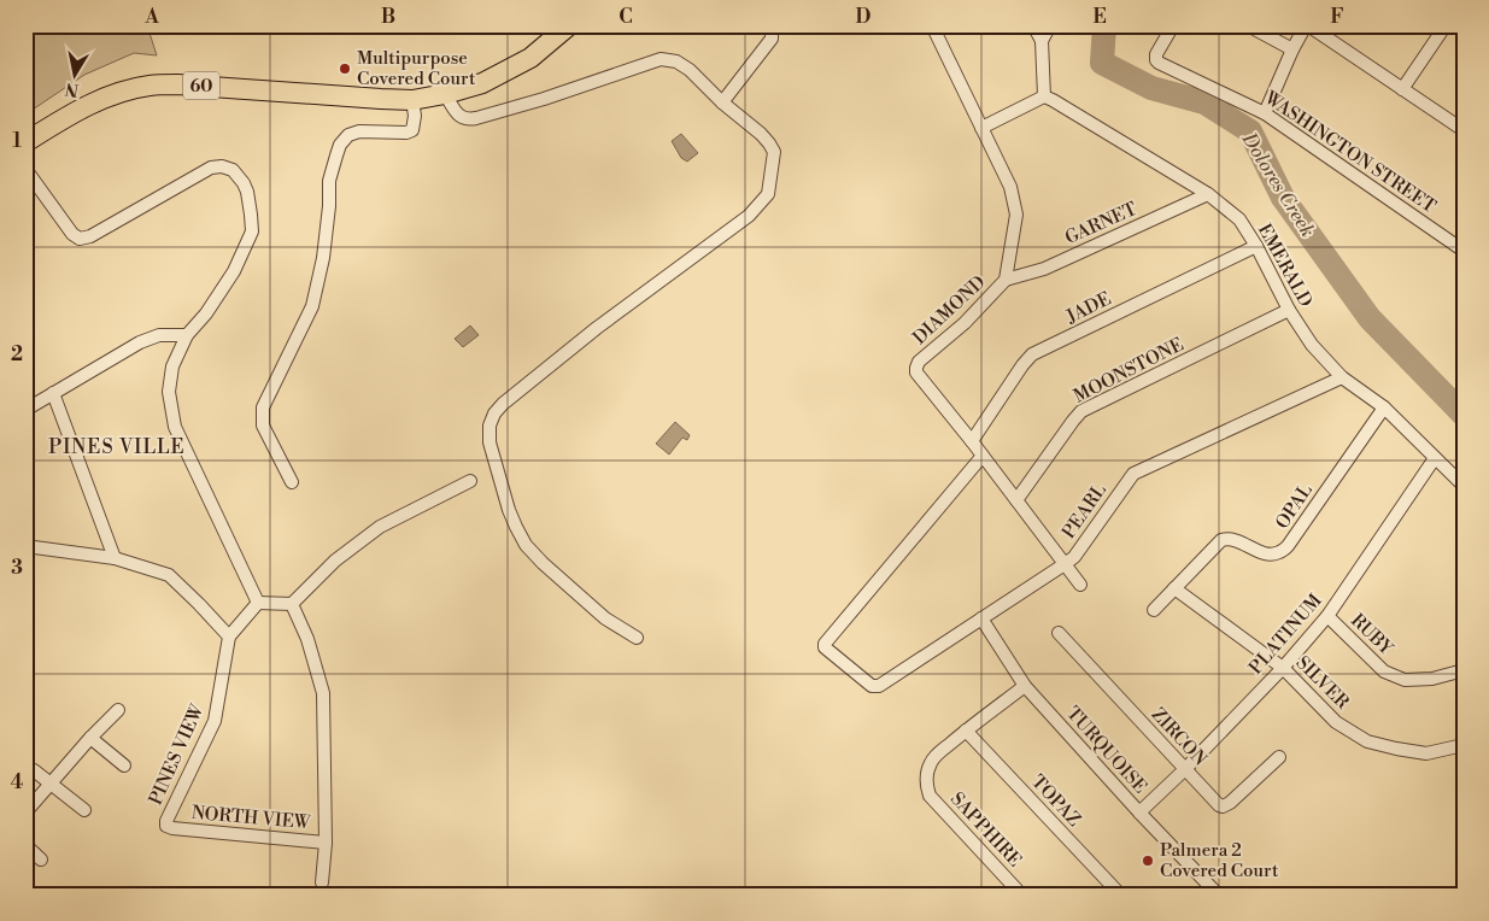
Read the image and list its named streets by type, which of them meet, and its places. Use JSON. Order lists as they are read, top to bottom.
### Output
{
  "streets": {
    "main road": ["60"],
    "street": [
      "WASHINGTON STREET",
      "GARNET",
      "EMERALD",
      "JADE",
      "DIAMOND",
      "MOONSTONE",
      "OPAL",
      "PEARL",
      "PLATINUM",
      "RUBY",
      "SILVER",
      "ZIRCON",
      "TURQUOISE",
      "PINES VIEW",
      "TOPAZ",
      "NORTH VIEW",
      "SAPPHIRE"
    ]
  },
  "crossings": [
    ["GARNET", "EMERALD"],
    ["GARNET", "DIAMOND"],
    ["EMERALD", "JADE"],
    ["EMERALD", "MOONSTONE"],
    ["EMERALD", "OPAL"],
    ["EMERALD", "PEARL"],
    ["EMERALD", "PLATINUM"],
    ["JADE", "DIAMOND"],
    ["DIAMOND", "MOONSTONE"],
    ["DIAMOND", "PEARL"],
    ["OPAL", "SILVER"],
    ["PEARL", "TURQUOISE"],
    ["PLATINUM", "RUBY"],
    ["PLATINUM", "SILVER"],
    ["PLATINUM", "ZIRCON"],
    ["PLATINUM", "TURQUOISE"],
    ["TURQUOISE", "SAPPHIRE"],
    ["PINES VIEW", "NORTH VIEW"],
    ["TOPAZ", "SAPPHIRE"]
  ],
  "districts": ["PINES VILLE"],
  "water": ["Dolores Creek"],
  "places": ["Multipurpose Covered Court", "Palmera 2 Covered Court"],
  "north": "bottom",
  "grid": {
    "columns": [
      "A",
      "B",
      "C",
      "D",
      "E",
      "F"
    ],
    "rows": [
      "1",
      "2",
      "3",
      "4"
    ]
  }
}
